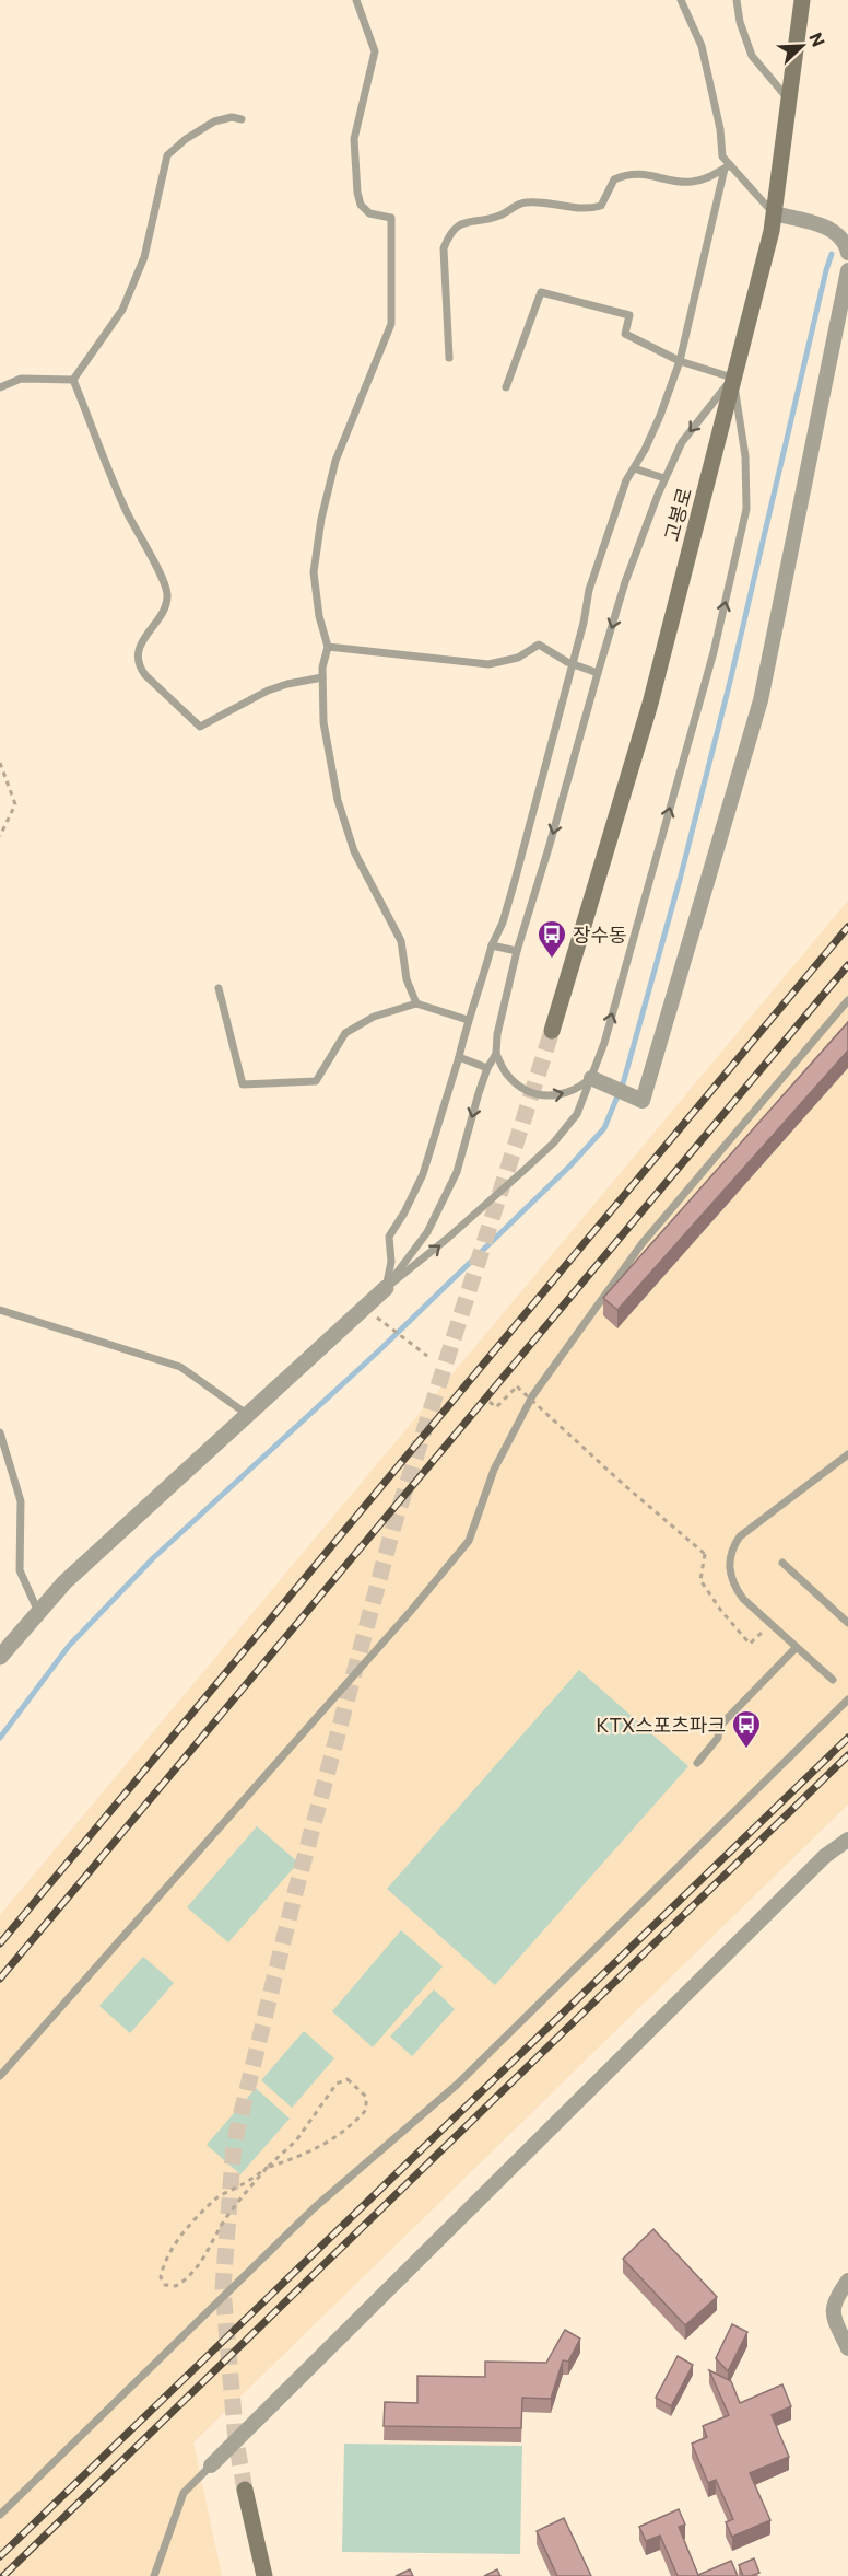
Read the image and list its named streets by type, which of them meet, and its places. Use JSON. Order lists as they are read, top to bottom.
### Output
{
  "streets": {
    "main road": ["고봉로"]
  },
  "places": {
    "bus stop": ["장수동", "KTX스포츠파크"]
  },
  "north": "top right"
}
